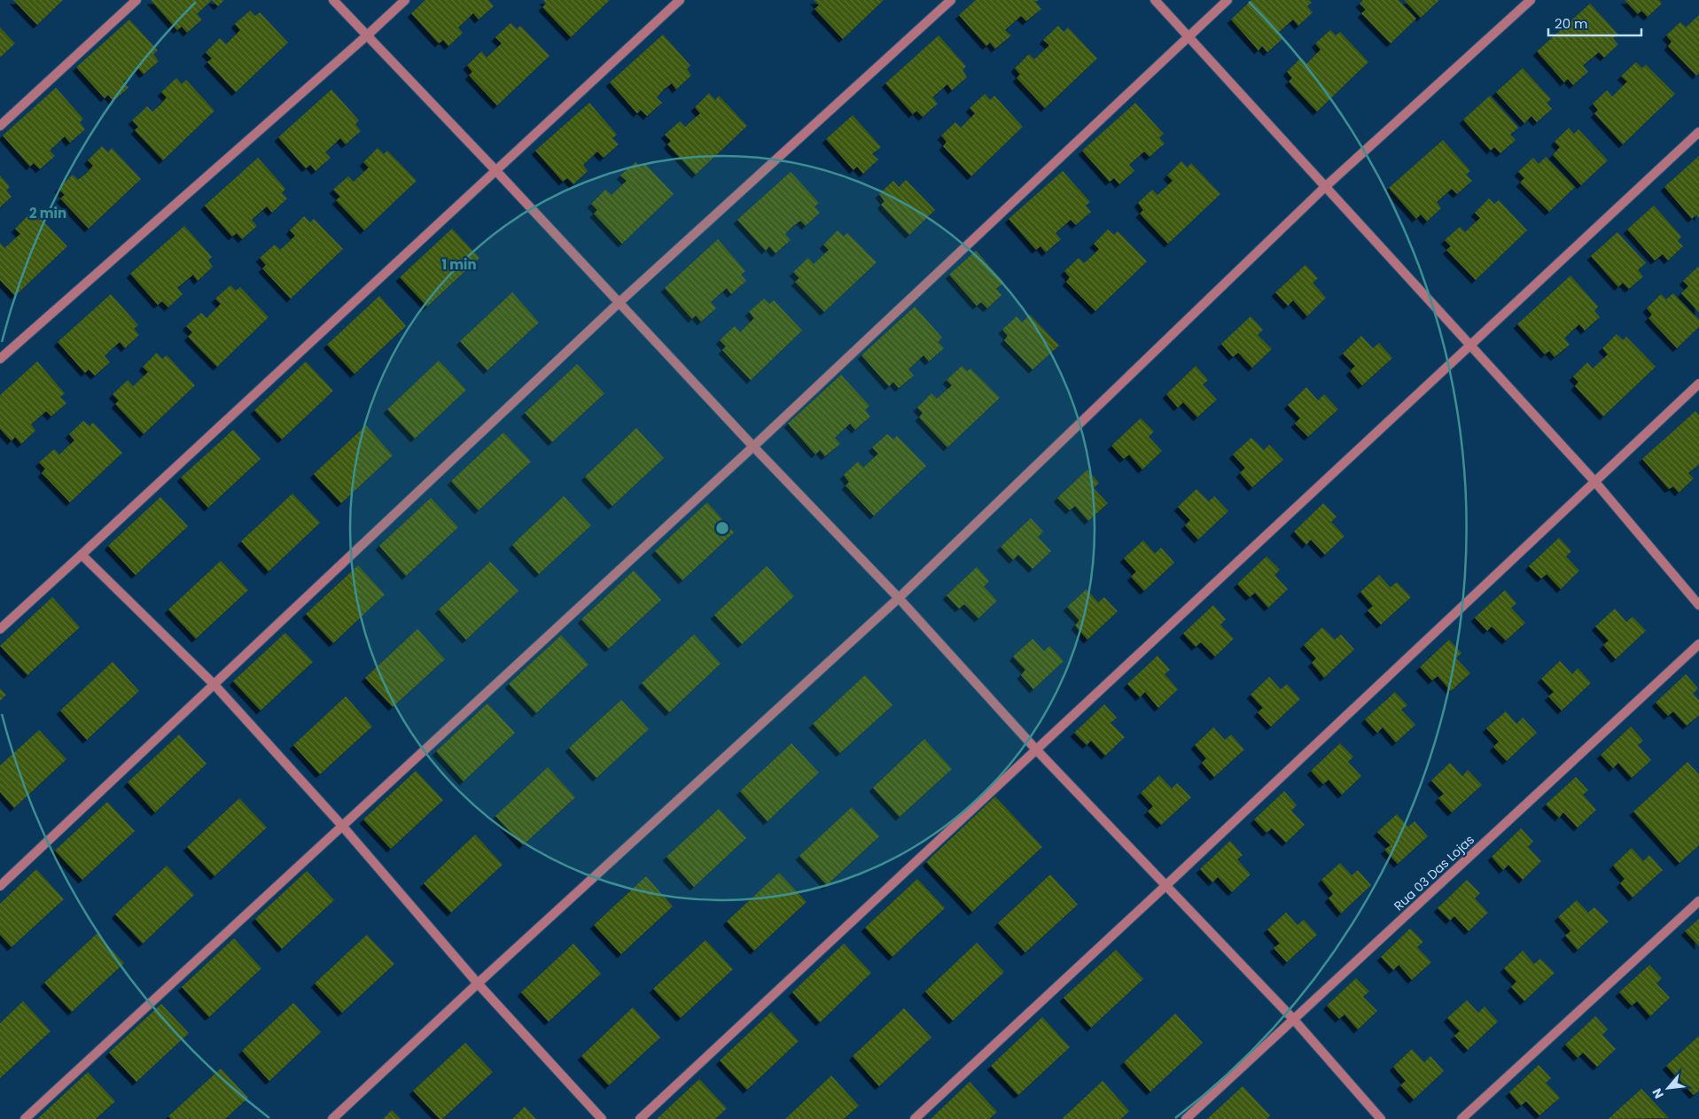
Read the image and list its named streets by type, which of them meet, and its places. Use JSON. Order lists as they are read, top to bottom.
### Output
{
  "streets": {
    "street": ["Rua 03 Das Lojas"]
  },
  "scale_bar": "20 m",
  "north": "bottom left",
  "rings": ["2 min", "1 min"]
}
